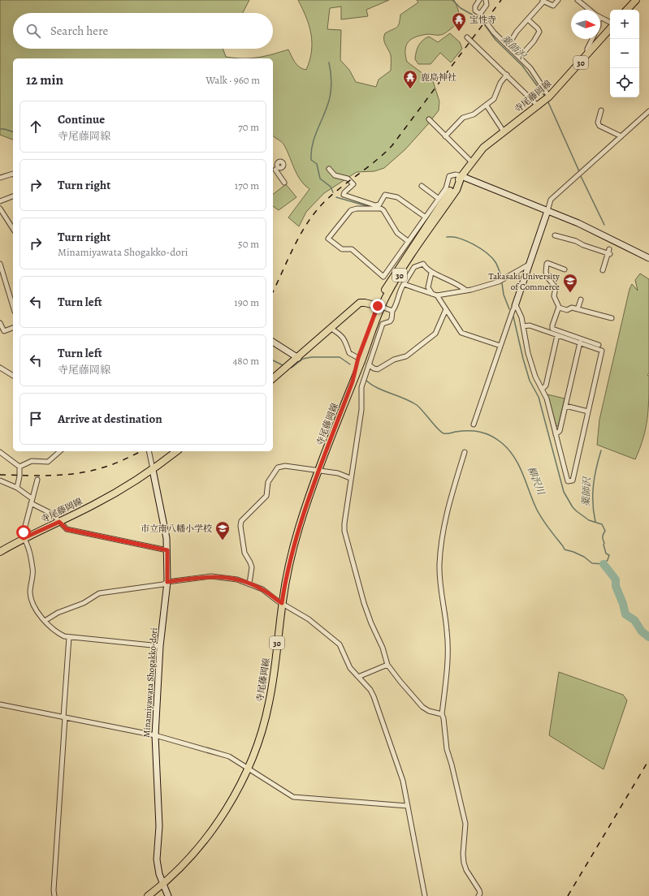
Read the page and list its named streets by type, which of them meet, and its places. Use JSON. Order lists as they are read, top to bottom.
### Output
{
  "streets": {
    "main road": ["30", "寺尾藤岡線"],
    "street": ["Minamiyawata Shogakko-dori"]
  },
  "crossings": [
    ["寺尾藤岡線", "Minamiyawata Shogakko-dori"]
  ],
  "water": ["薬師沢", "柳沢川"],
  "places": {
    "temple": ["宝性寺", "鹿島神社"],
    "school or university": ["Takasaki University of Commerce", "市立南八幡小学校"]
  },
  "north": "right",
  "page": {
    "map_buttons": ["+", "−"],
    "search": "Search here",
    "heading": ["12 min", "Walk · 960 m"],
    "list": [
      ["Continue", "寺尾藤岡線", "70 m"],
      ["Turn right", "170 m"],
      ["Turn right", "Minamiyawata Shogakko-dori", "50 m"],
      ["Turn left", "190 m"],
      ["Turn left", "寺尾藤岡線", "480 m"],
      "Arrive at destination"
    ]
  }
}
